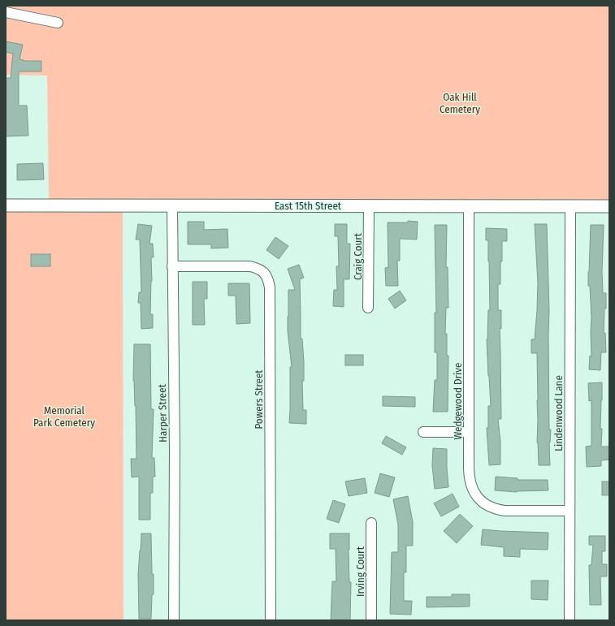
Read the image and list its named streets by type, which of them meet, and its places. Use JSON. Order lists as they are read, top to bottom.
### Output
{
  "streets": {
    "main road": ["East 15th Street"],
    "street": [
      "Craig Court",
      "Powers Street",
      "Wedgewood Drive",
      "Harper Street",
      "Lindenwood Lane",
      "Irving Court"
    ]
  },
  "crossings": [
    ["East 15th Street", "Craig Court"],
    ["East 15th Street", "Wedgewood Drive"],
    ["East 15th Street", "Harper Street"],
    ["East 15th Street", "Lindenwood Lane"],
    ["Powers Street", "Harper Street"],
    ["Wedgewood Drive", "Lindenwood Lane"]
  ],
  "parks": ["Oak Hill Cemetery", "Memorial Park Cemetery"]
}
